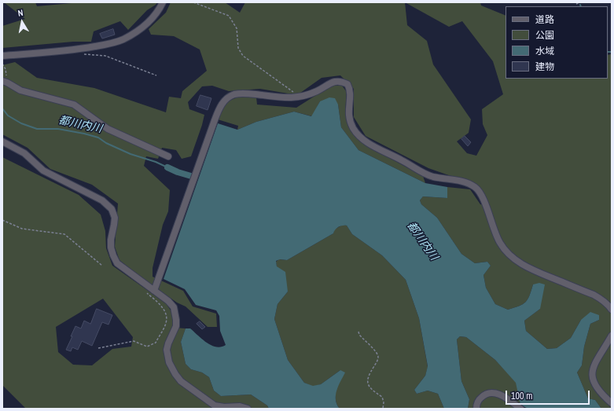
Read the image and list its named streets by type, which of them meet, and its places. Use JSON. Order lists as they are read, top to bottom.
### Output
{
  "water": ["都川内川"],
  "legend": [
    "道路",
    "公園",
    "水域",
    "建物"
  ],
  "scale_bar": "100 m",
  "north": "top"
}
